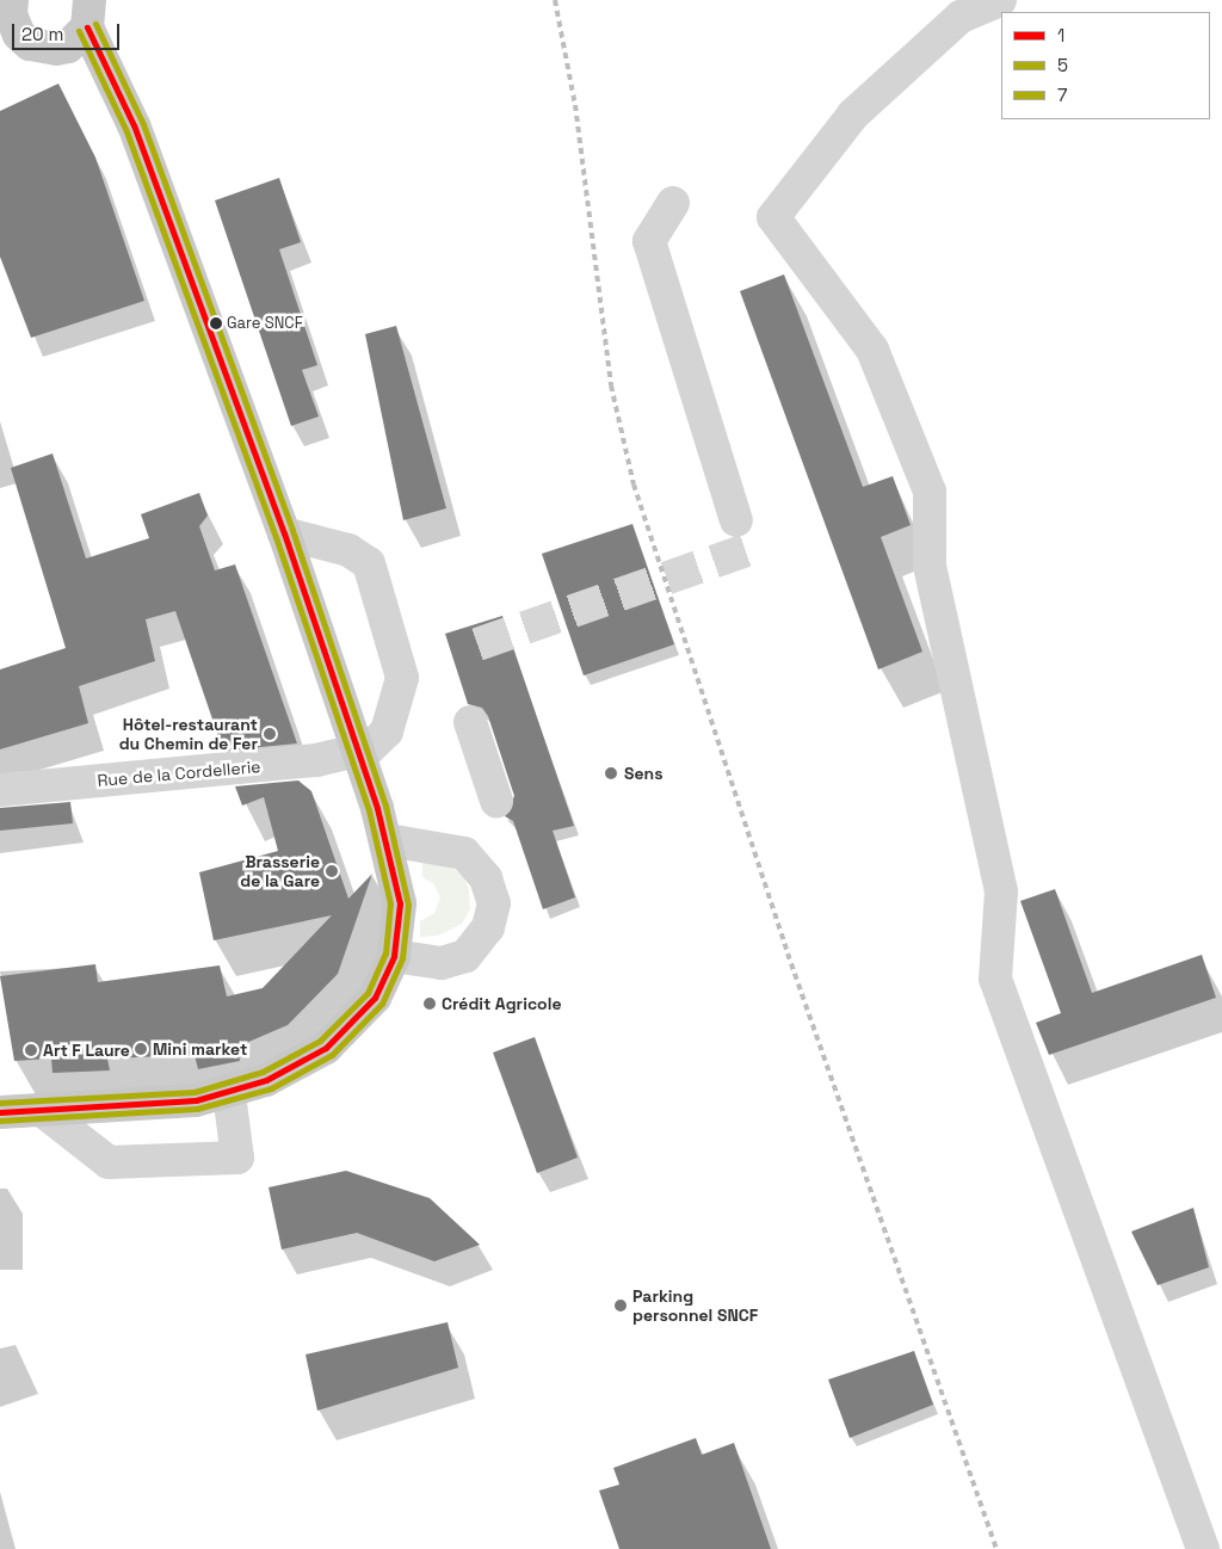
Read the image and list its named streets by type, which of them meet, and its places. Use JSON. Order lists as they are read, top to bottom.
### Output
{
  "streets": {
    "street": ["Rue de la Cordellerie"]
  },
  "places": [
    "Gare SNCF",
    "Hôtel-restaurant du Chemin de Fer",
    "Sens",
    "Brasserie de la Gare",
    "Crédit Agricole",
    "Mini market",
    "Art F Laure",
    "Parking personnel SNCF"
  ],
  "lines": ["transit line 5", "transit line 1", "transit line 7"],
  "legend": ["1", "5", "7"],
  "scale_bar": "20 m"
}
